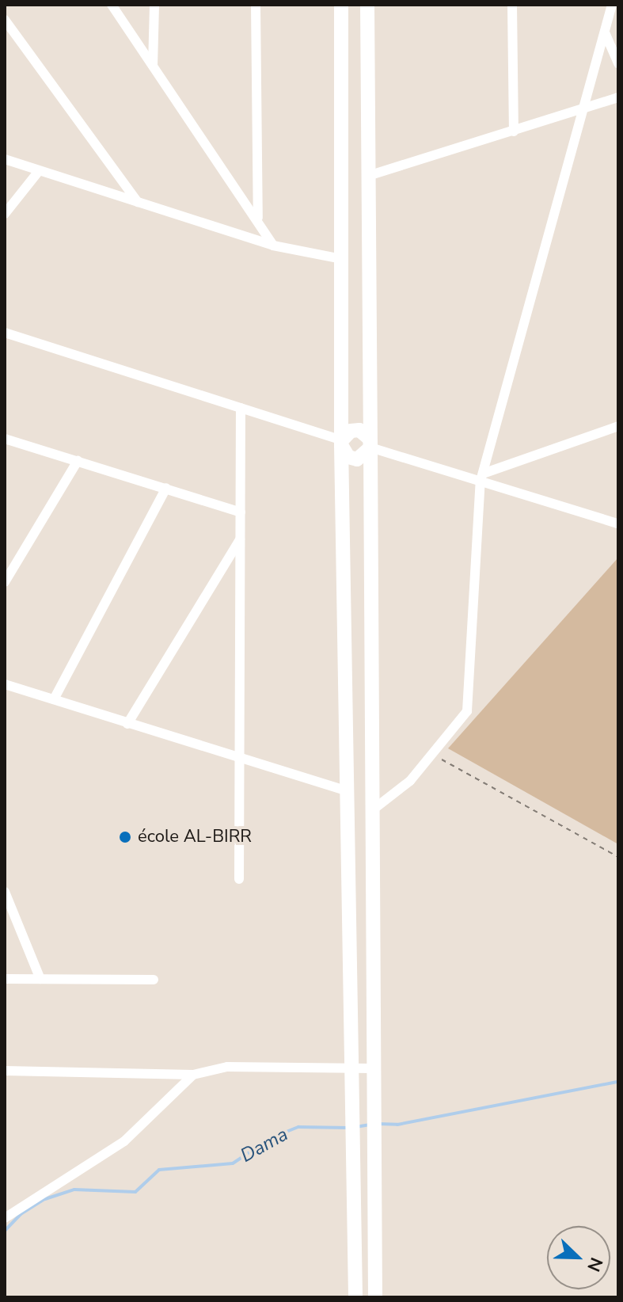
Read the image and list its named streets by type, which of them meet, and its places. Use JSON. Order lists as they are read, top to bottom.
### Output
{
  "water": ["Dama"],
  "places": ["école AL-BIRR"],
  "north": "bottom right"
}
